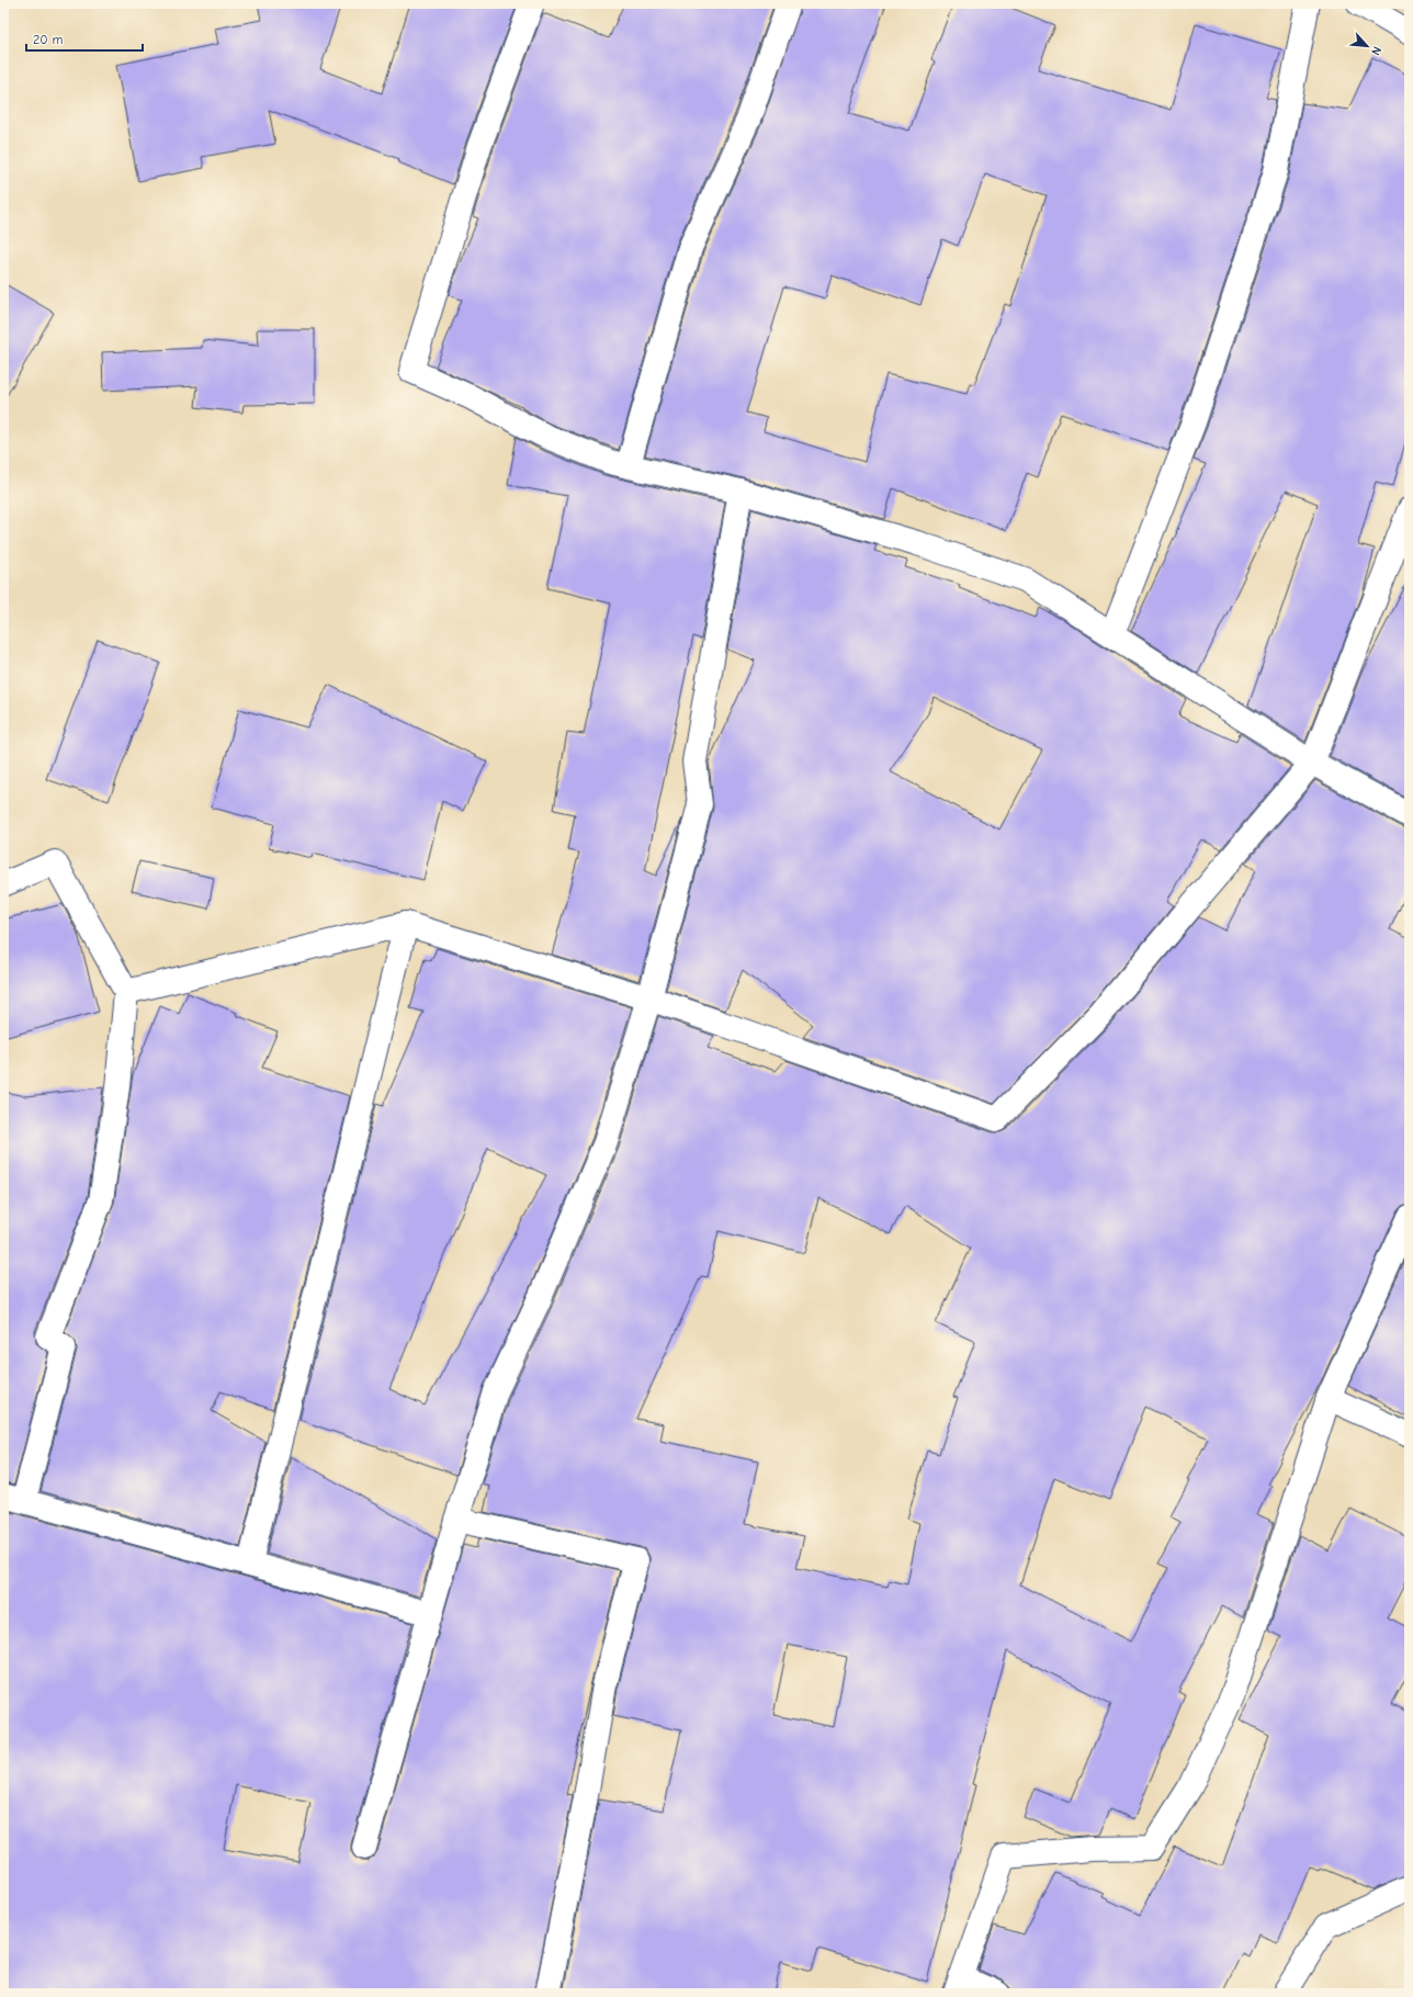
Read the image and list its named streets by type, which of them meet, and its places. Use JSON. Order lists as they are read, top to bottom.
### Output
{
  "scale_bar": "20 m",
  "north": "bottom right"
}
